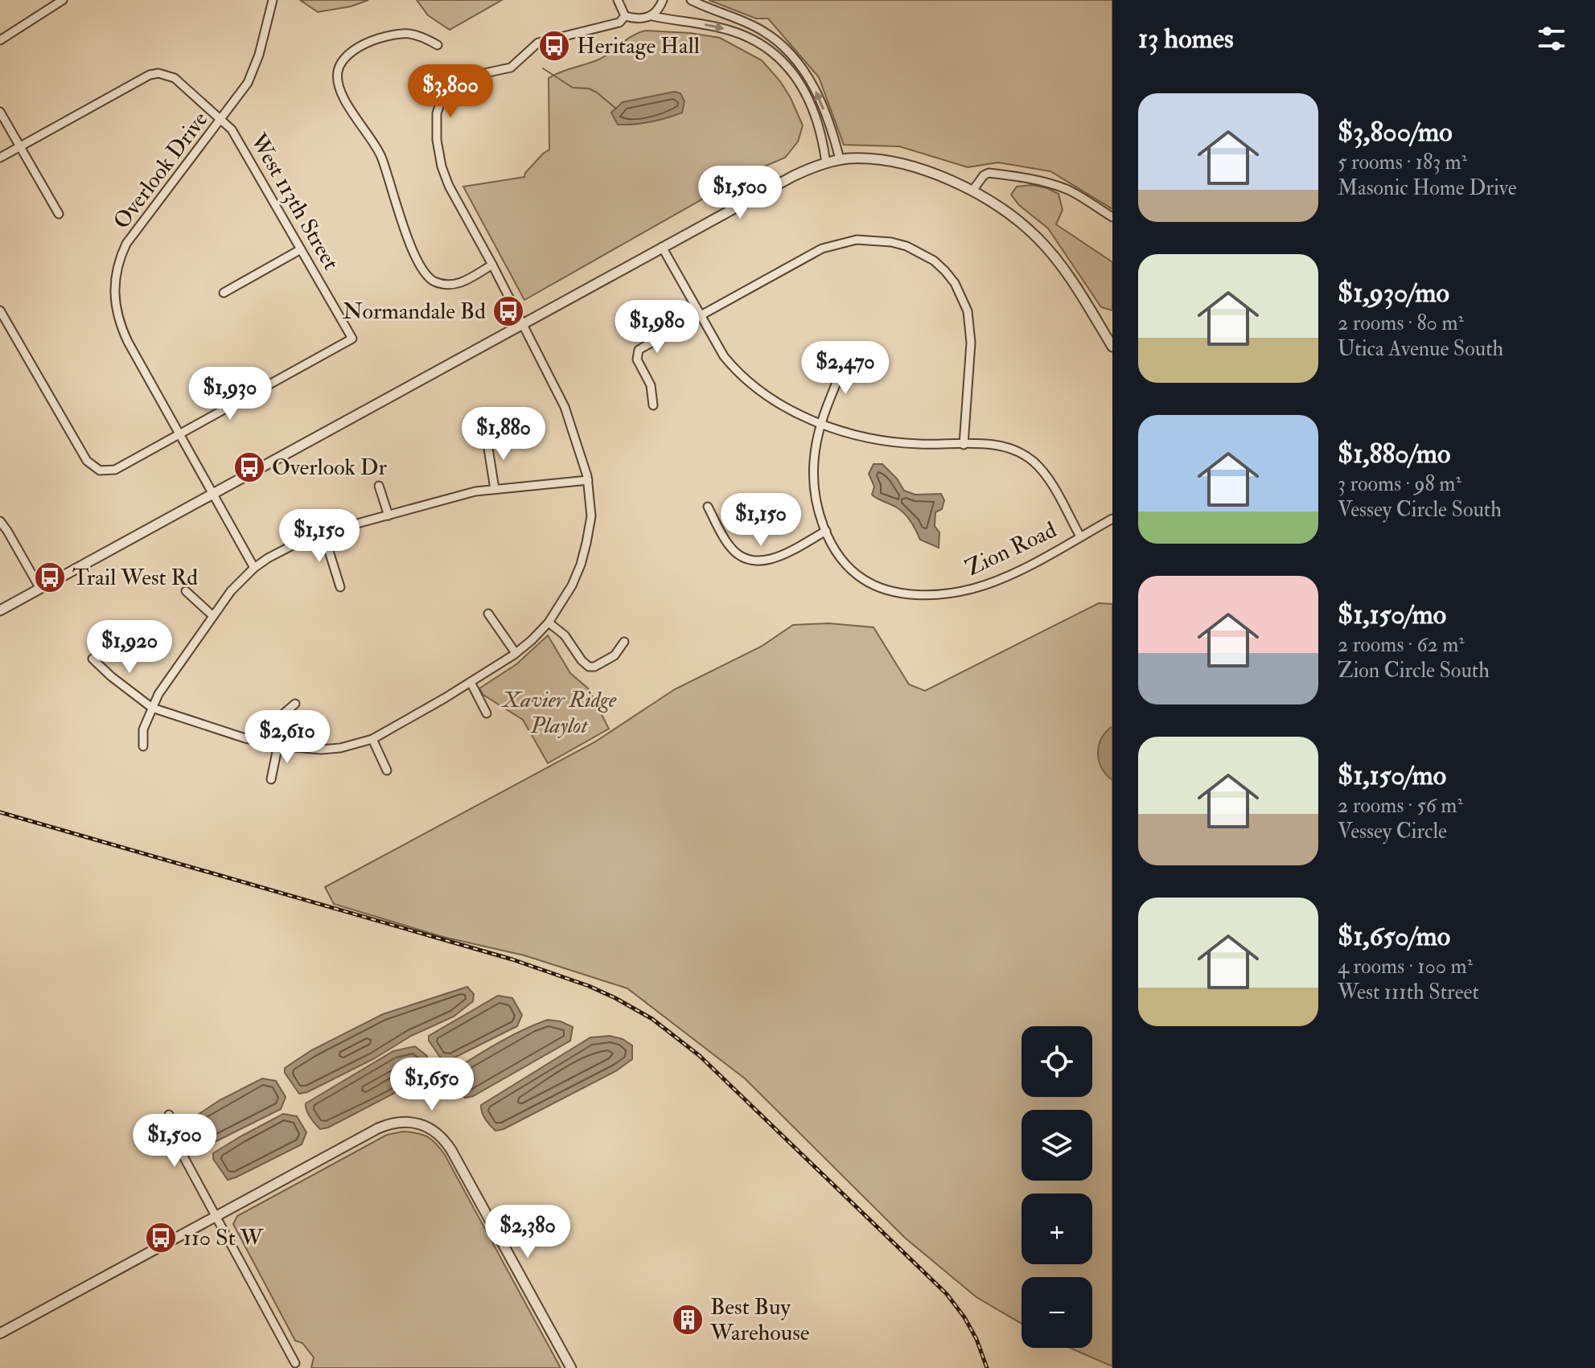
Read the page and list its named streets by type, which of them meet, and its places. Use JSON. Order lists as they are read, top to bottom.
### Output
{
  "streets": {
    "street": ["Overlook Drive", "West 113th Street", "Zion Road"]
  },
  "crossings": [
    ["Overlook Drive", "West 113th Street"]
  ],
  "parks": ["Xavier Ridge Playlot"],
  "places": {
    "bus stop": [
      "Heritage Hall",
      "Normandale Bd",
      "Overlook Dr",
      "Trail West Rd",
      "110 St W"
    ],
    "building": ["Best Buy Warehouse"]
  },
  "page": {
    "heading": "13 homes",
    "price": [
      "$3,800",
      "$1,500",
      "$1,980",
      "$2,470",
      "$1,930",
      "$1,880",
      "$1,150",
      "$1,150",
      "$1,920",
      "$2,610",
      "$1,650",
      "$1,500",
      "$2,380"
    ],
    "list": [
      {
        "name": "$3,800/mo",
        "note": "5 rooms · 183 m² · Masonic Home Drive"
      },
      {
        "name": "$1,930/mo",
        "note": "2 rooms · 80 m² · Utica Avenue South"
      },
      {
        "name": "$1,880/mo",
        "note": "3 rooms · 98 m² · Vessey Circle South"
      },
      {
        "name": "$1,150/mo",
        "note": "2 rooms · 62 m² · Zion Circle South"
      },
      {
        "name": "$1,150/mo",
        "note": "2 rooms · 56 m² · Vessey Circle"
      },
      {
        "name": "$1,650/mo",
        "note": "4 rooms · 100 m² · West 111th Street"
      }
    ],
    "map_buttons": ["+", "−"]
  }
}
